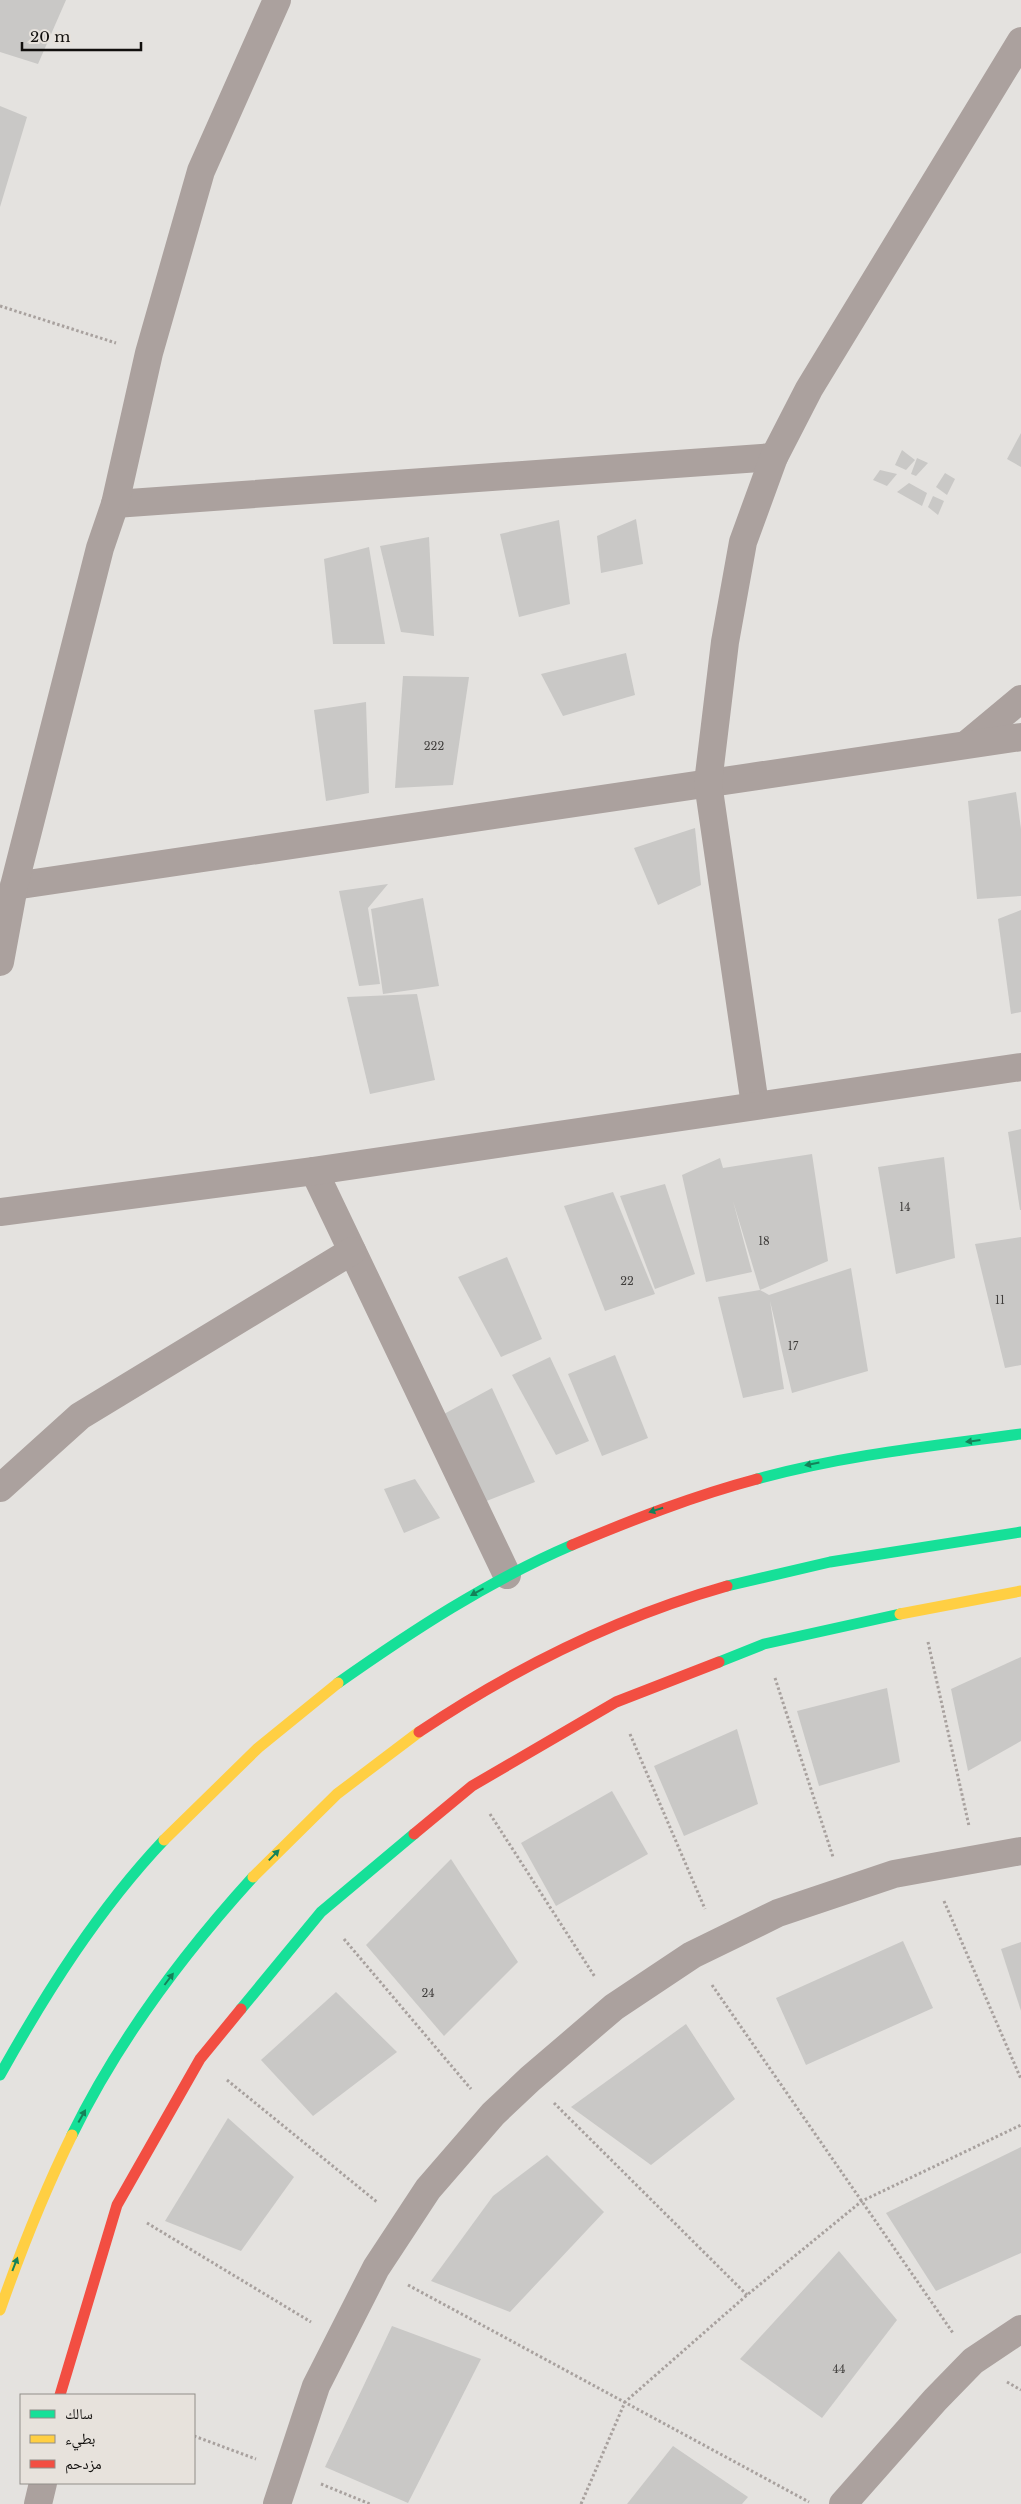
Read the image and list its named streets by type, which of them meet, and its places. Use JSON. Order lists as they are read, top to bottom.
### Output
{
  "house_numbers": [
    "222",
    "14",
    "18",
    "22",
    "11",
    "17",
    "24",
    "44"
  ],
  "legend": ["سالك", "بطيء", "مزدحم"],
  "scale_bar": "20 m"
}
